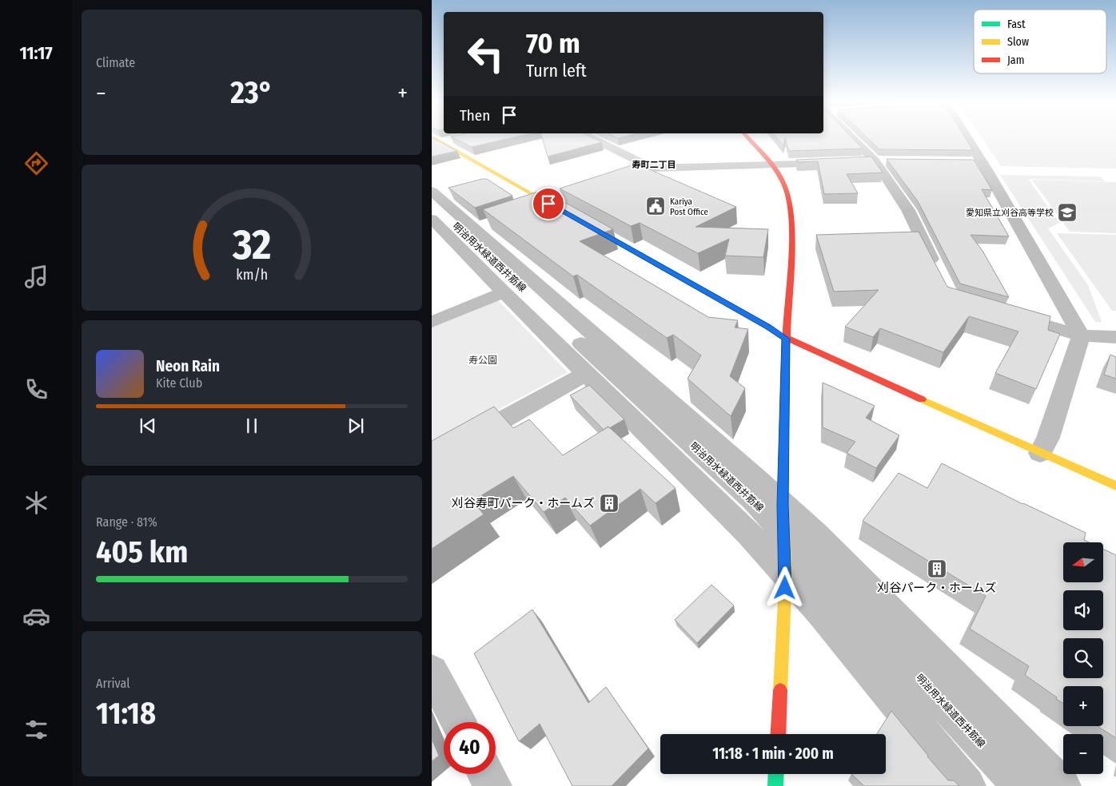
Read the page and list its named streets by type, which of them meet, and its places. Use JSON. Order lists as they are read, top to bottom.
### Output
{
  "streets": {
    "street": ["明治用水緑道西井筋線"]
  },
  "districts": ["寿町二丁目"],
  "parks": ["寿公園"],
  "places": {
    "public building": ["Kariya Post Office"],
    "school or university": ["愛知県立刈谷高等学校"],
    "building": ["刈谷寿町パーク・ホームズ", "刈谷パーク・ホームズ"]
  },
  "legend": ["Fast", "Slow", "Jam"],
  "north": "left",
  "page": {
    "tabs": "11:17",
    "tile": [
      "Climate",
      ["Range · 81%", "405 km"],
      ["Arrival", "11:18"]
    ],
    "turn": ["70 m", "Turn left"],
    "heat": ["−", "23°", "+"],
    "then": "Then",
    "song": ["Neon Rain", "Kite Club"],
    "map_buttons": ["+", "−"],
    "limit": "40",
    "trip": "11:18 · 1 min · 200 m",
    "gauge": ["32", "km/h"]
  }
}
